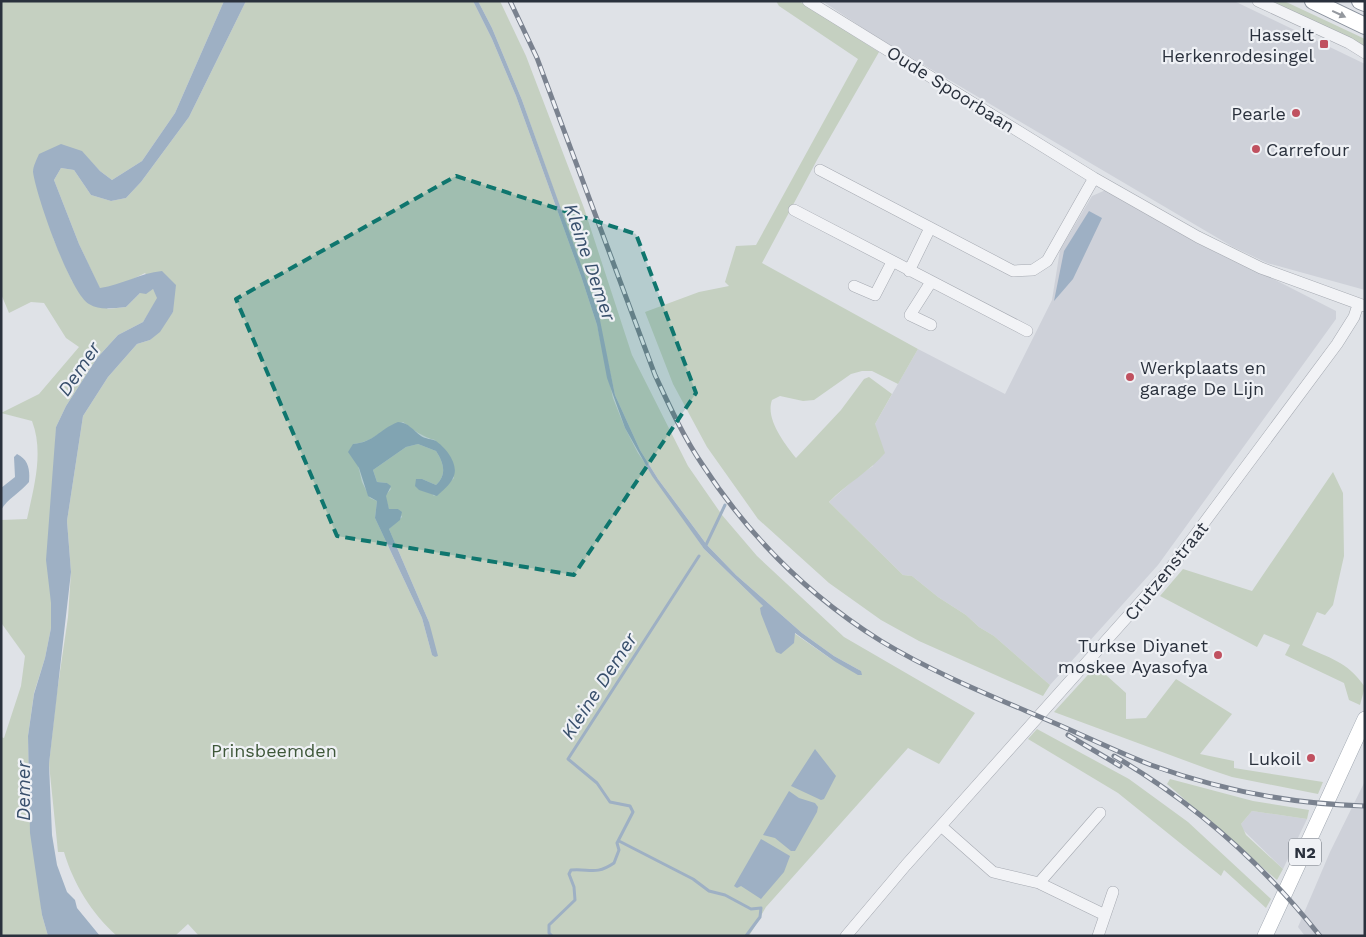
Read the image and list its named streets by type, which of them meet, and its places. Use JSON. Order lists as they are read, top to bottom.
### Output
{
  "streets": {
    "main road": ["N2"],
    "street": ["Oude Spoorbaan", "Crutzenstraat"]
  },
  "crossings": [
    ["Oude Spoorbaan", "Crutzenstraat"]
  ],
  "water": ["Kleine Demer", "Demer"],
  "parks": ["Prinsbeemden"],
  "places": {
    "transit": ["Hasselt Herkenrodesingel"],
    "other": [
      "Pearle",
      "Carrefour",
      "Werkplaats en garage De Lijn",
      "Turkse Diyanet moskee Ayasofya",
      "Lukoil"
    ]
  }
}
